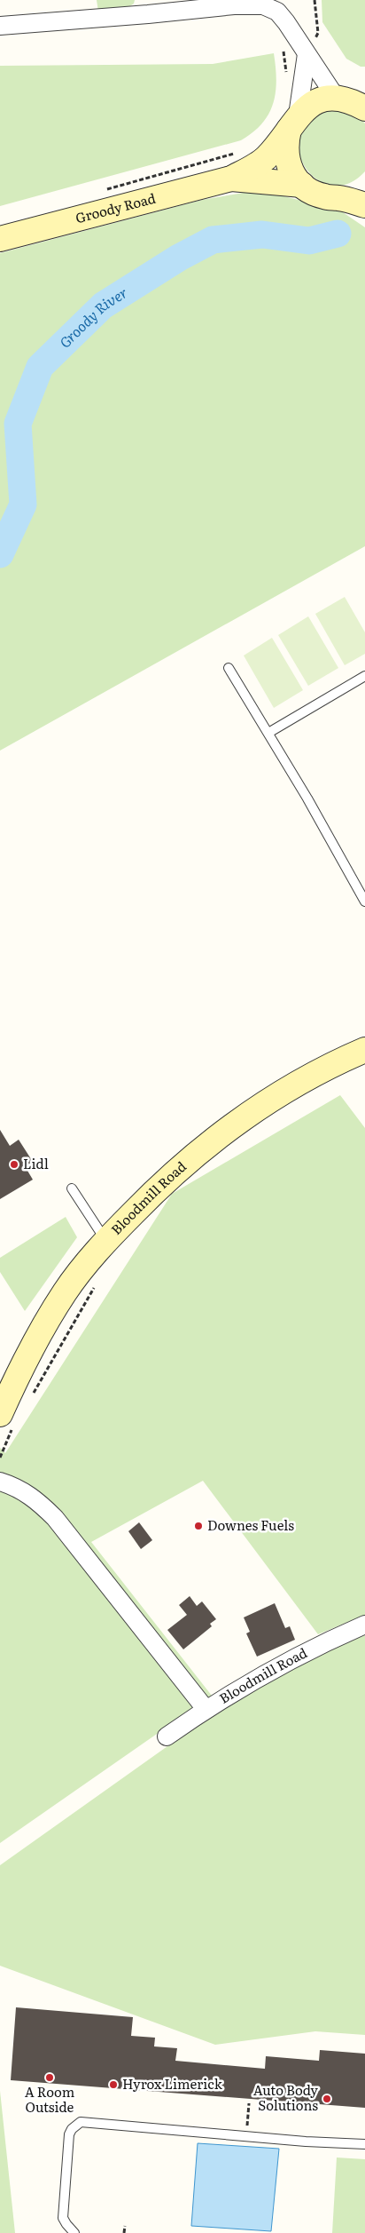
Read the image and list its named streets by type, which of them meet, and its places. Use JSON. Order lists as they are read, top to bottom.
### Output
{
  "streets": {
    "street": ["Groody Road", "Bloodmill Road"]
  },
  "water": ["Groody River"],
  "places": [
    "Lidl",
    "Downes Fuels",
    "A Room Outside",
    "Hyrox Limerick",
    "Auto Body Solutions"
  ]
}
